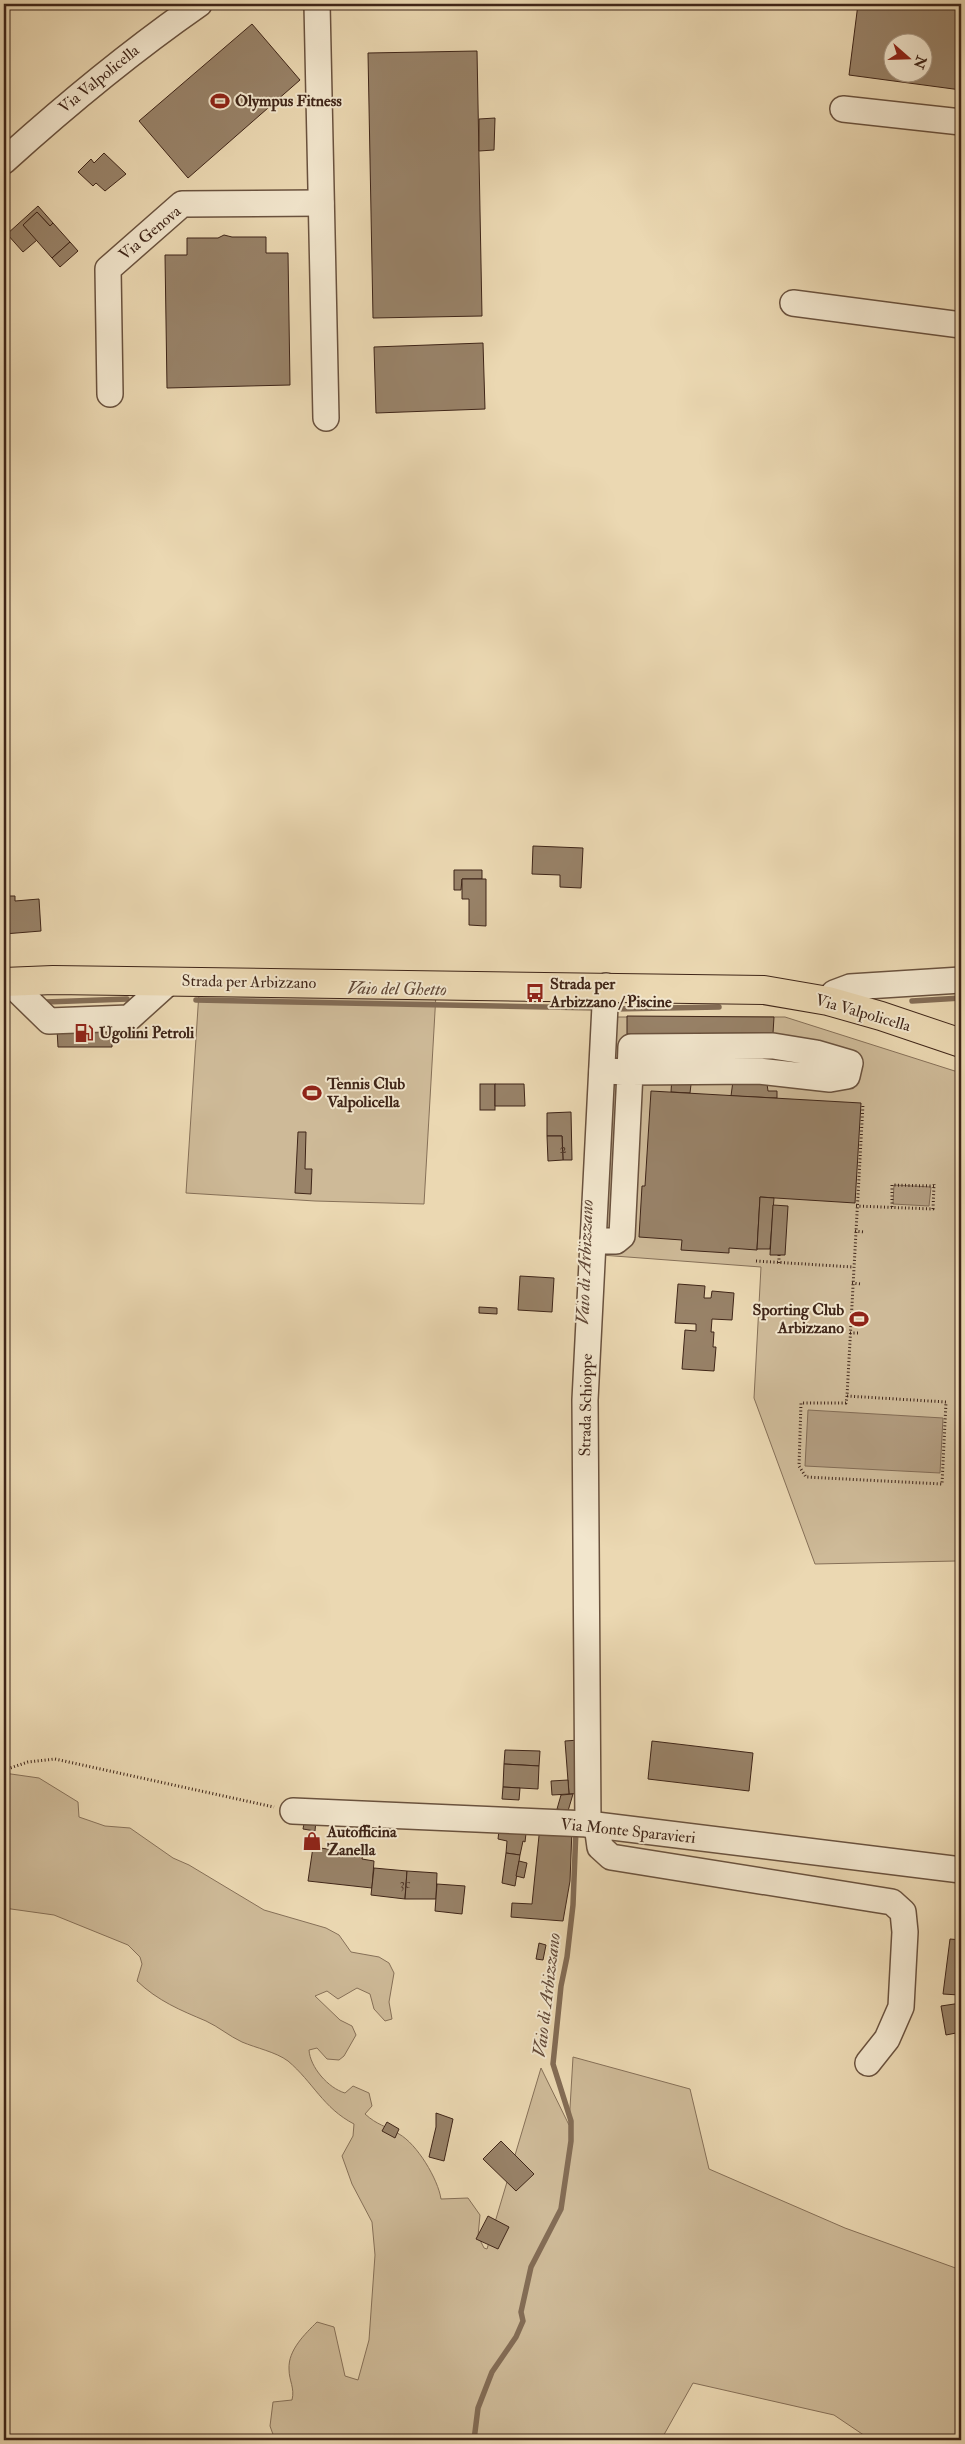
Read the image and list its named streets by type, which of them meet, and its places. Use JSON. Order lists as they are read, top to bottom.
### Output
{
  "streets": {
    "main road": ["Via Valpolicella", "Strada per Arbizzano"],
    "street": ["Via Genova", "Strada Schioppe", "Via Monte Sparavieri"]
  },
  "crossings": [
    ["Via Valpolicella", "Strada per Arbizzano"],
    ["Strada per Arbizzano", "Strada Schioppe"],
    ["Strada Schioppe", "Via Monte Sparavieri"]
  ],
  "water": ["Vaio del Ghetto", "Vaio di Arbizzano"],
  "places": {
    "sports": ["Olympus Fitness", "Tennis Club Valpolicella", "Sporting Club Arbizzano"],
    "bus stop": ["Strada per Arbizzano / Piscine"],
    "fuel station": ["Ugolini Petroli"],
    "shop": ["Autofficina Zanella"]
  },
  "house_numbers": ["2", "3c"],
  "north": "right"
}
